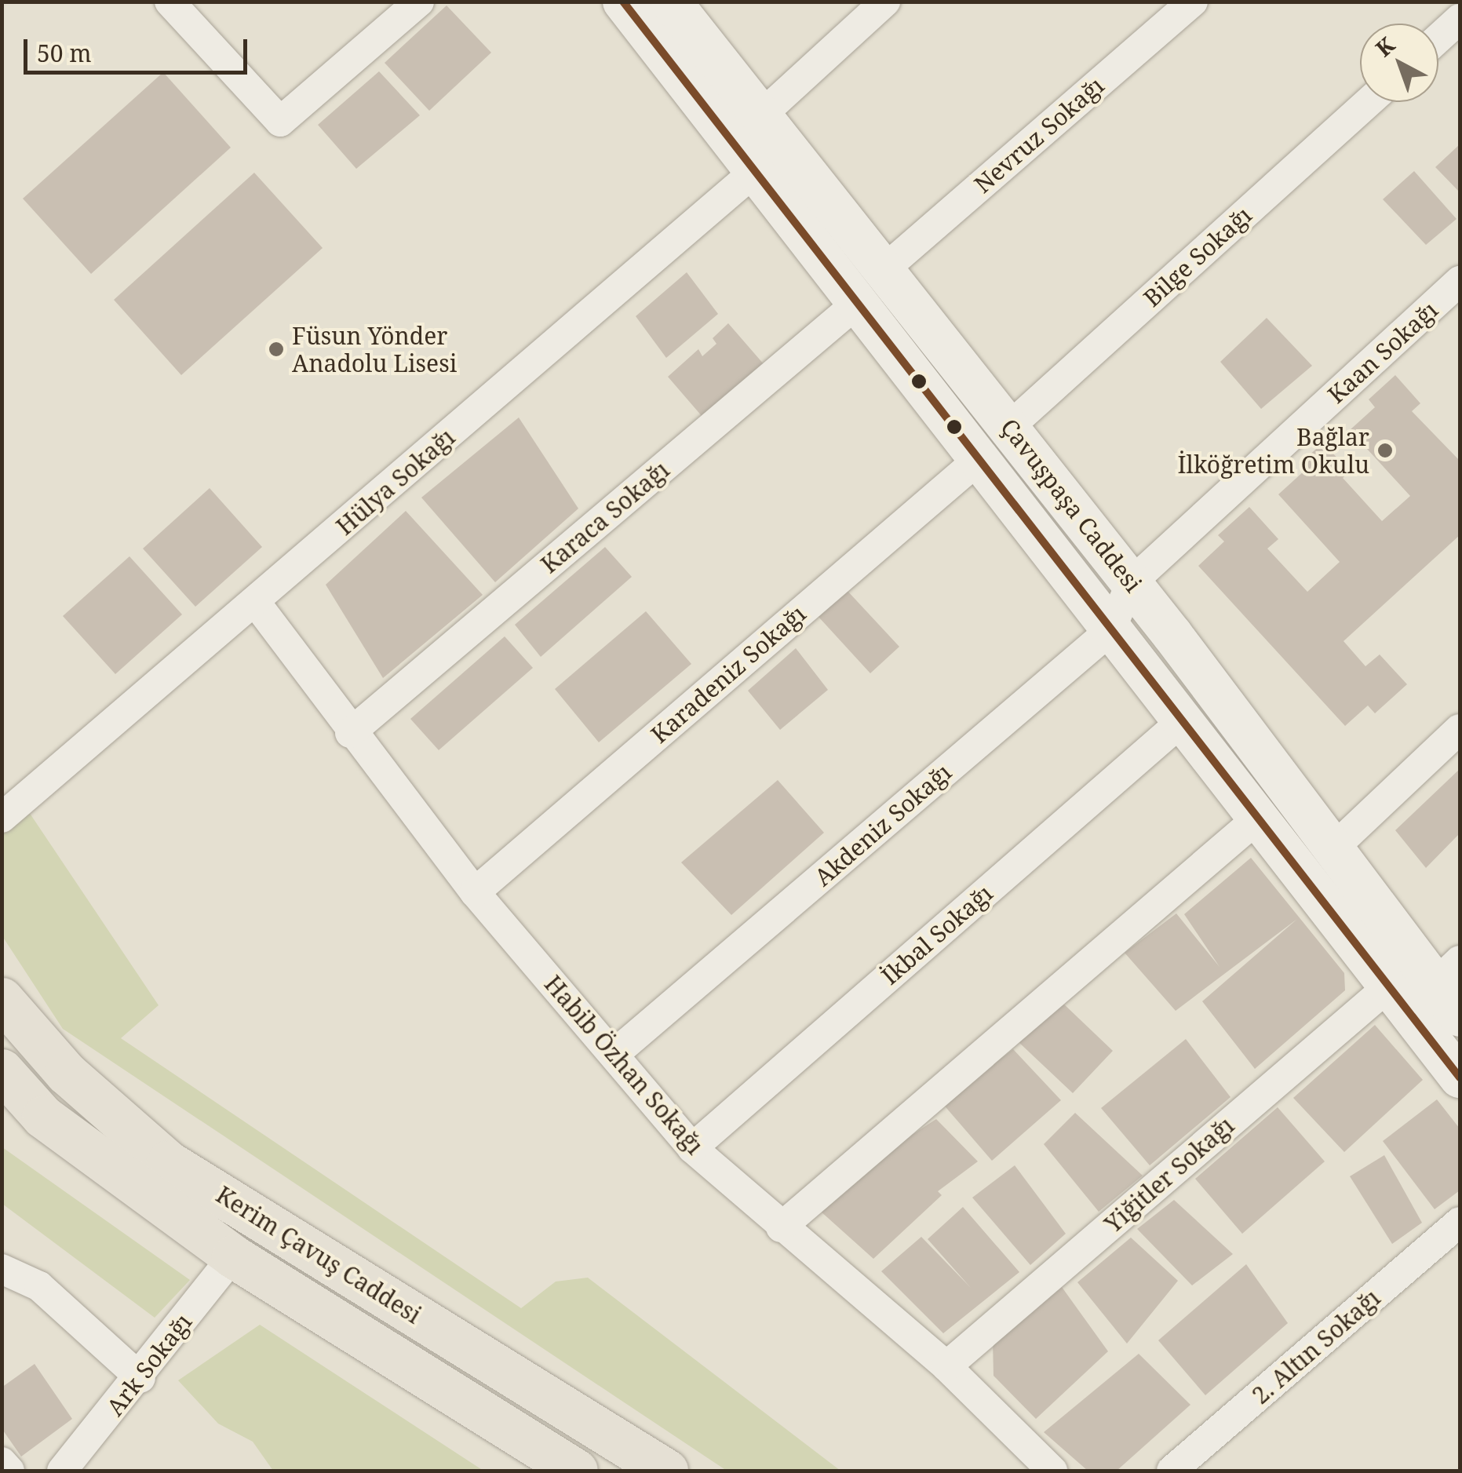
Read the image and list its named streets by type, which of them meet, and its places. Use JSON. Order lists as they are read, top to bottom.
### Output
{
  "streets": {
    "main road": ["Kerim Çavuş Caddesi"],
    "street": [
      "Nevruz Sokağı",
      "Bilge Sokağı",
      "Kaan Sokağı",
      "Hülya Sokağı",
      "Çavuşpaşa Caddesi",
      "Karaca Sokağı",
      "Karadeniz Sokağı",
      "Akdeniz Sokağı",
      "İkbal Sokağı",
      "Habib Özhan Sokağı",
      "Yiğitler Sokağı",
      "2. Altın Sokağı",
      "Ark Sokağı"
    ]
  },
  "crossings": [
    ["Nevruz Sokağı", "Çavuşpaşa Caddesi"],
    ["Bilge Sokağı", "Çavuşpaşa Caddesi"],
    ["Kaan Sokağı", "Çavuşpaşa Caddesi"],
    ["Kaan Sokağı", "Akdeniz Sokağı"],
    ["Hülya Sokağı", "Çavuşpaşa Caddesi"],
    ["Hülya Sokağı", "Habib Özhan Sokağı"],
    ["Çavuşpaşa Caddesi", "Karaca Sokağı"],
    ["Çavuşpaşa Caddesi", "Karadeniz Sokağı"],
    ["Çavuşpaşa Caddesi", "Akdeniz Sokağı"],
    ["Çavuşpaşa Caddesi", "İkbal Sokağı"],
    ["Çavuşpaşa Caddesi", "Yiğitler Sokağı"],
    ["Karaca Sokağı", "Habib Özhan Sokağı"],
    ["Karadeniz Sokağı", "Habib Özhan Sokağı"],
    ["Akdeniz Sokağı", "Habib Özhan Sokağı"],
    ["İkbal Sokağı", "Habib Özhan Sokağı"],
    ["Habib Özhan Sokağı", "Yiğitler Sokağı"],
    ["Kerim Çavuş Caddesi", "Ark Sokağı"]
  ],
  "places": ["Füsun Yönder Anadolu Lisesi", "Bağlar İlköğretim Okulu"],
  "scale_bar": "50 m",
  "north": "top left"
}
